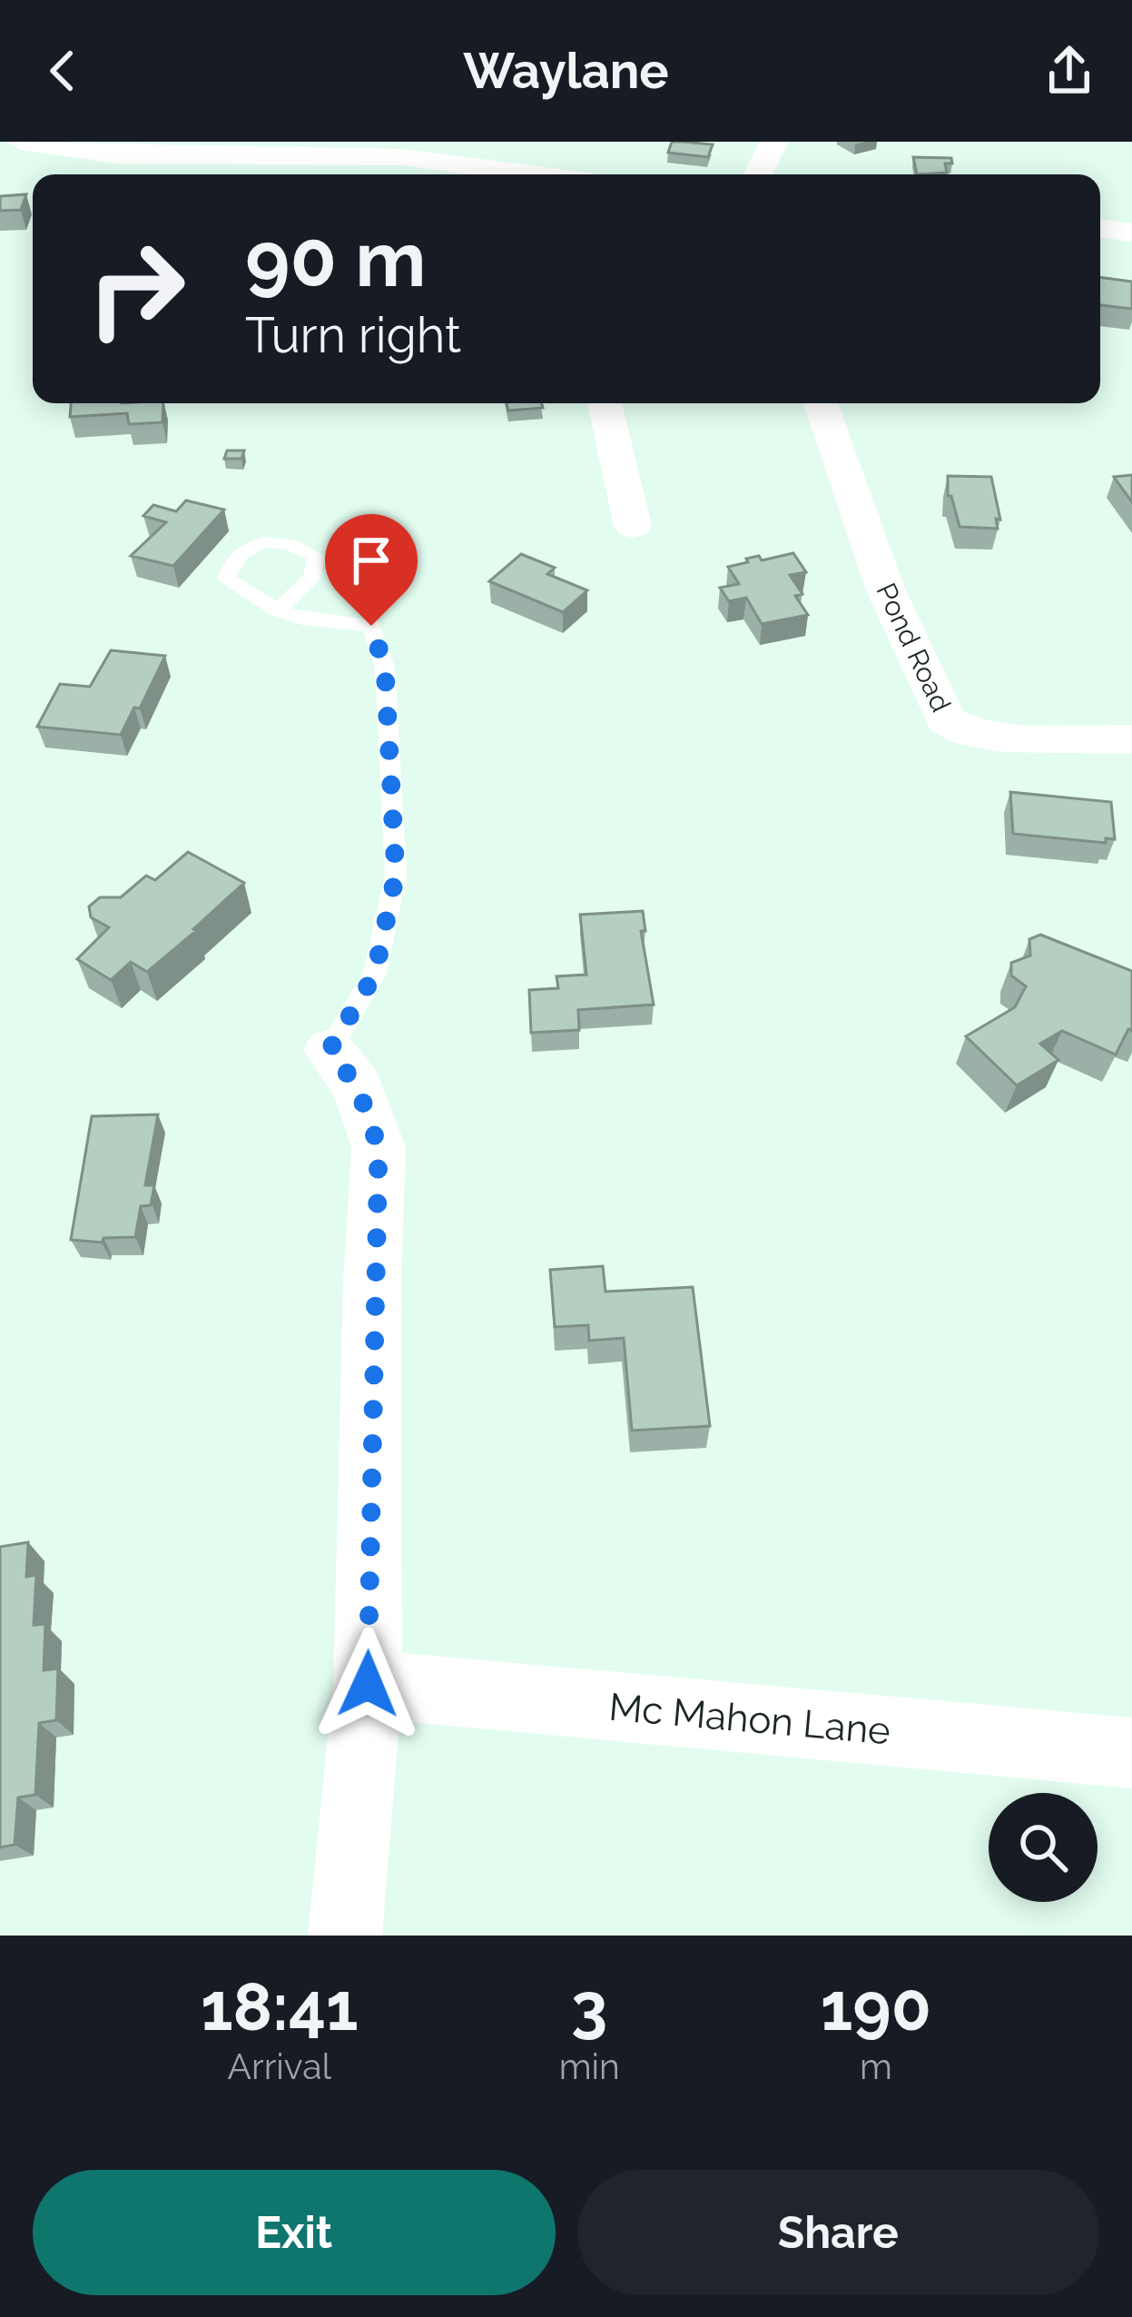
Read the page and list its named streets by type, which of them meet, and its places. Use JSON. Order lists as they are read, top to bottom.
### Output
{
  "streets": {
    "street": ["Pond Road", "Mc Mahon Lane"]
  },
  "page": {
    "header": "Waylane",
    "turn": ["90 m", "Turn right"],
    "eta": [
      "18:41",
      "Arrival",
      "3",
      "min",
      "190",
      "m"
    ],
    "buttons": ["Exit", "Share"]
  }
}
